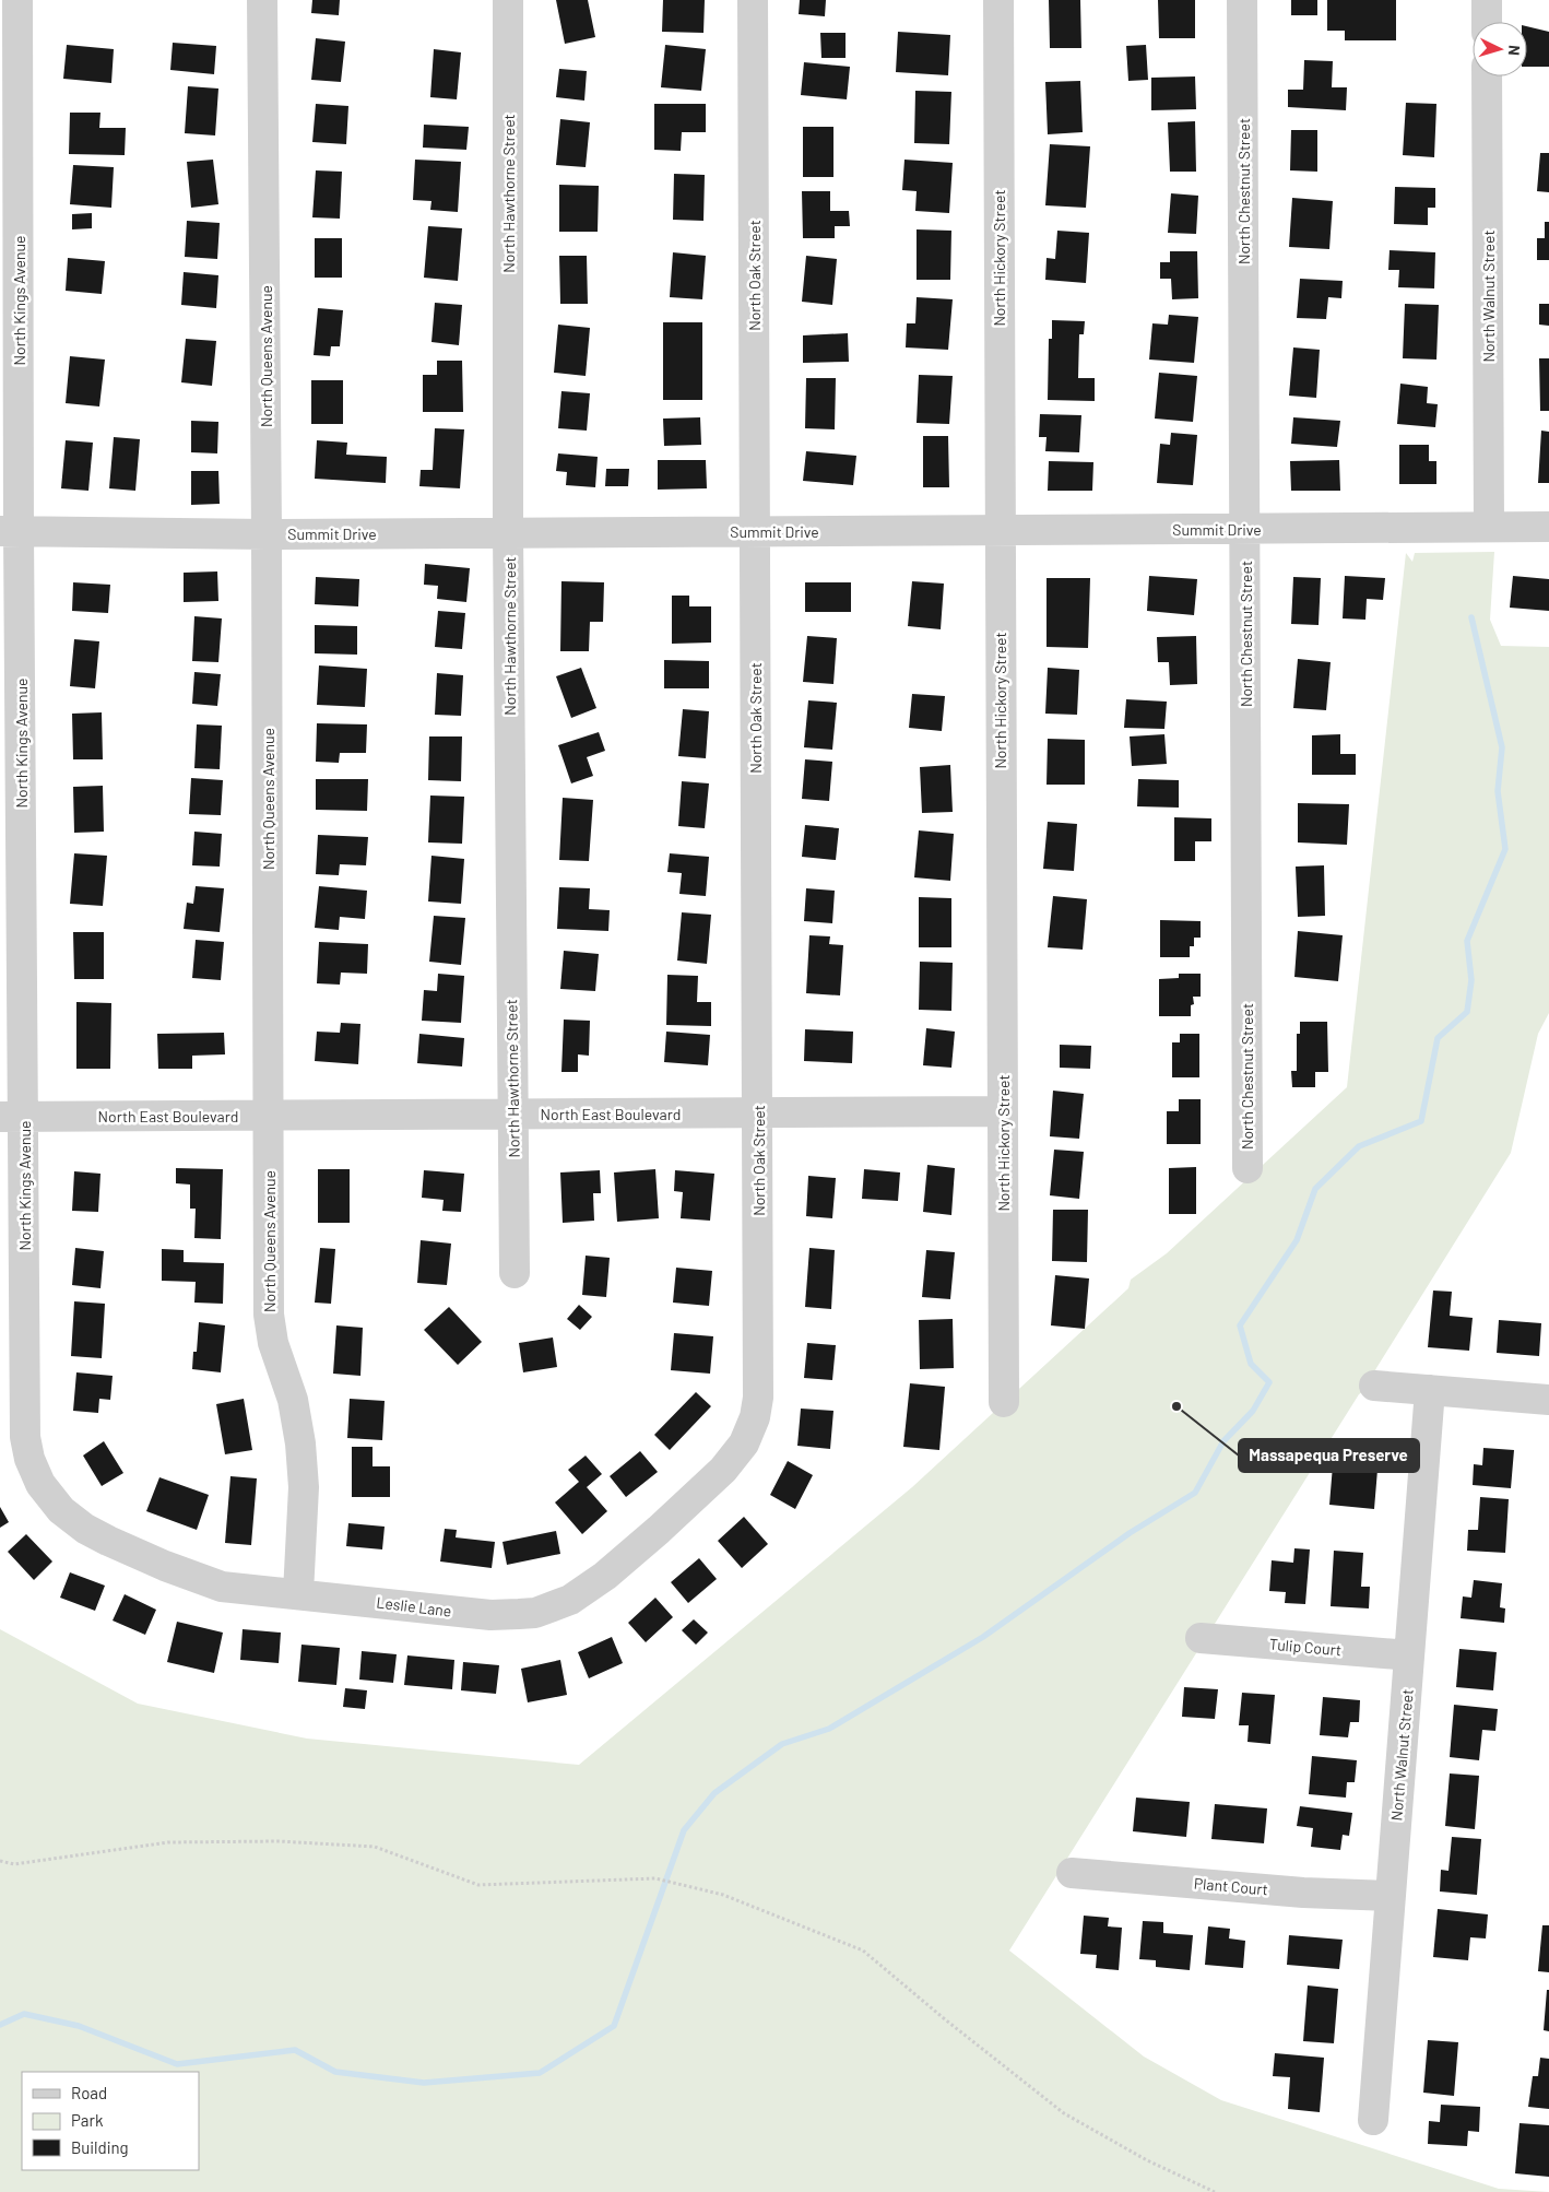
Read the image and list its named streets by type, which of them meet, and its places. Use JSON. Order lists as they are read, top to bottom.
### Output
{
  "streets": {
    "street": [
      "North Chestnut Street",
      "North Hawthorne Street",
      "North Hickory Street",
      "North Oak Street",
      "North Walnut Street",
      "North Kings Avenue",
      "North Queens Avenue",
      "Summit Drive",
      "North East Boulevard",
      "Leslie Lane",
      "Tulip Court",
      "Plant Court"
    ]
  },
  "crossings": [
    ["North Chestnut Street", "Summit Drive"],
    ["North Hawthorne Street", "Summit Drive"],
    ["North Hawthorne Street", "North East Boulevard"],
    ["North Hickory Street", "Summit Drive"],
    ["North Hickory Street", "North East Boulevard"],
    ["North Oak Street", "Summit Drive"],
    ["North Oak Street", "North East Boulevard"],
    ["North Oak Street", "Leslie Lane"],
    ["North Walnut Street", "Summit Drive"],
    ["North Walnut Street", "Tulip Court"],
    ["North Walnut Street", "Plant Court"],
    ["North Kings Avenue", "Summit Drive"],
    ["North Kings Avenue", "North East Boulevard"],
    ["North Kings Avenue", "Leslie Lane"],
    ["North Queens Avenue", "Summit Drive"],
    ["North Queens Avenue", "North East Boulevard"],
    ["North Queens Avenue", "Leslie Lane"]
  ],
  "places": ["Massapequa Preserve"],
  "legend": ["Road", "Park", "Building"],
  "north": "right"
}
